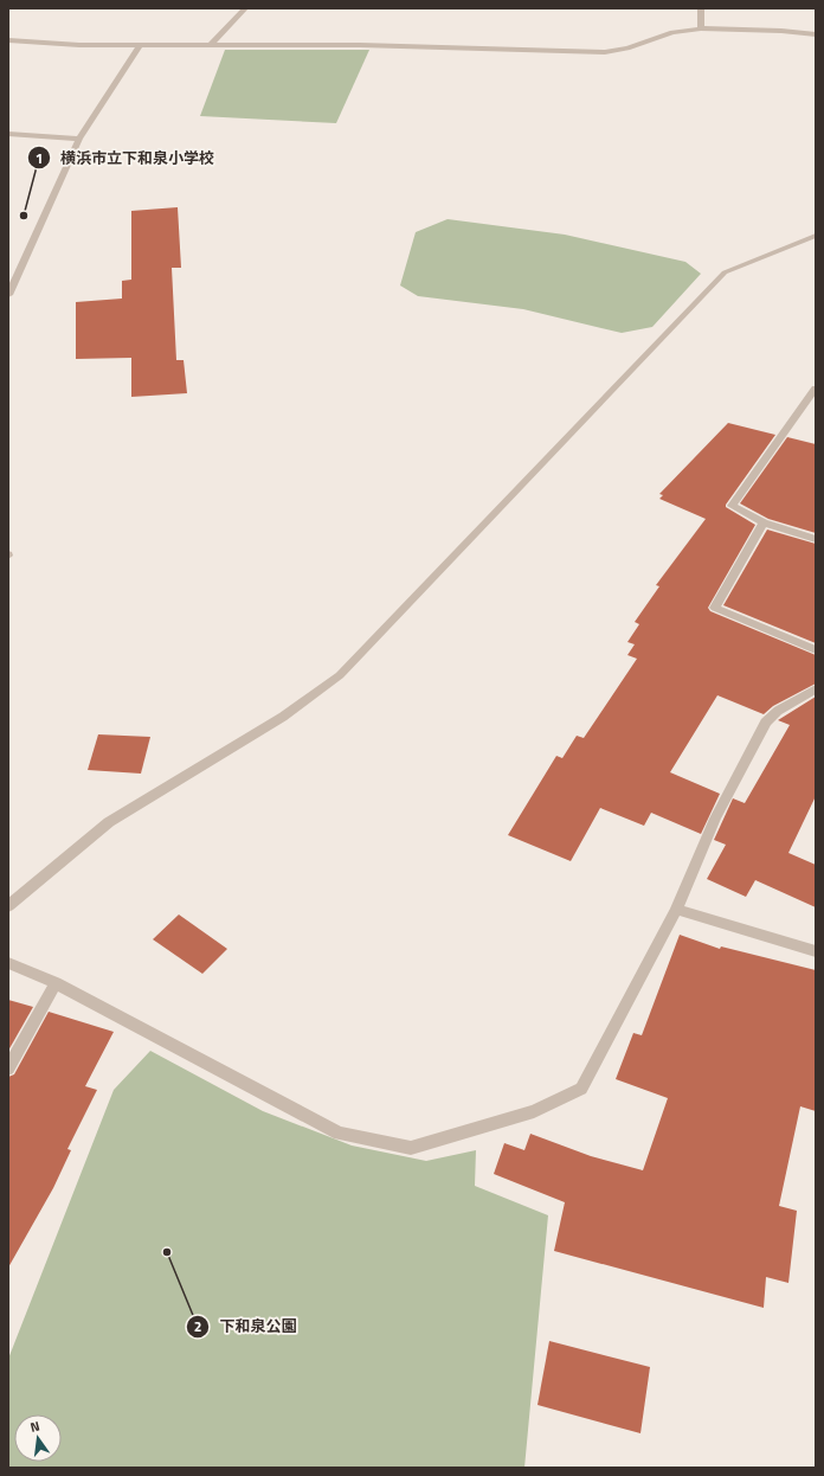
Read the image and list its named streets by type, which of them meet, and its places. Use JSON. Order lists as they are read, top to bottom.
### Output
{
  "places": ["横浜市立下和泉小学校", "下和泉公園"],
  "north": "top"
}
